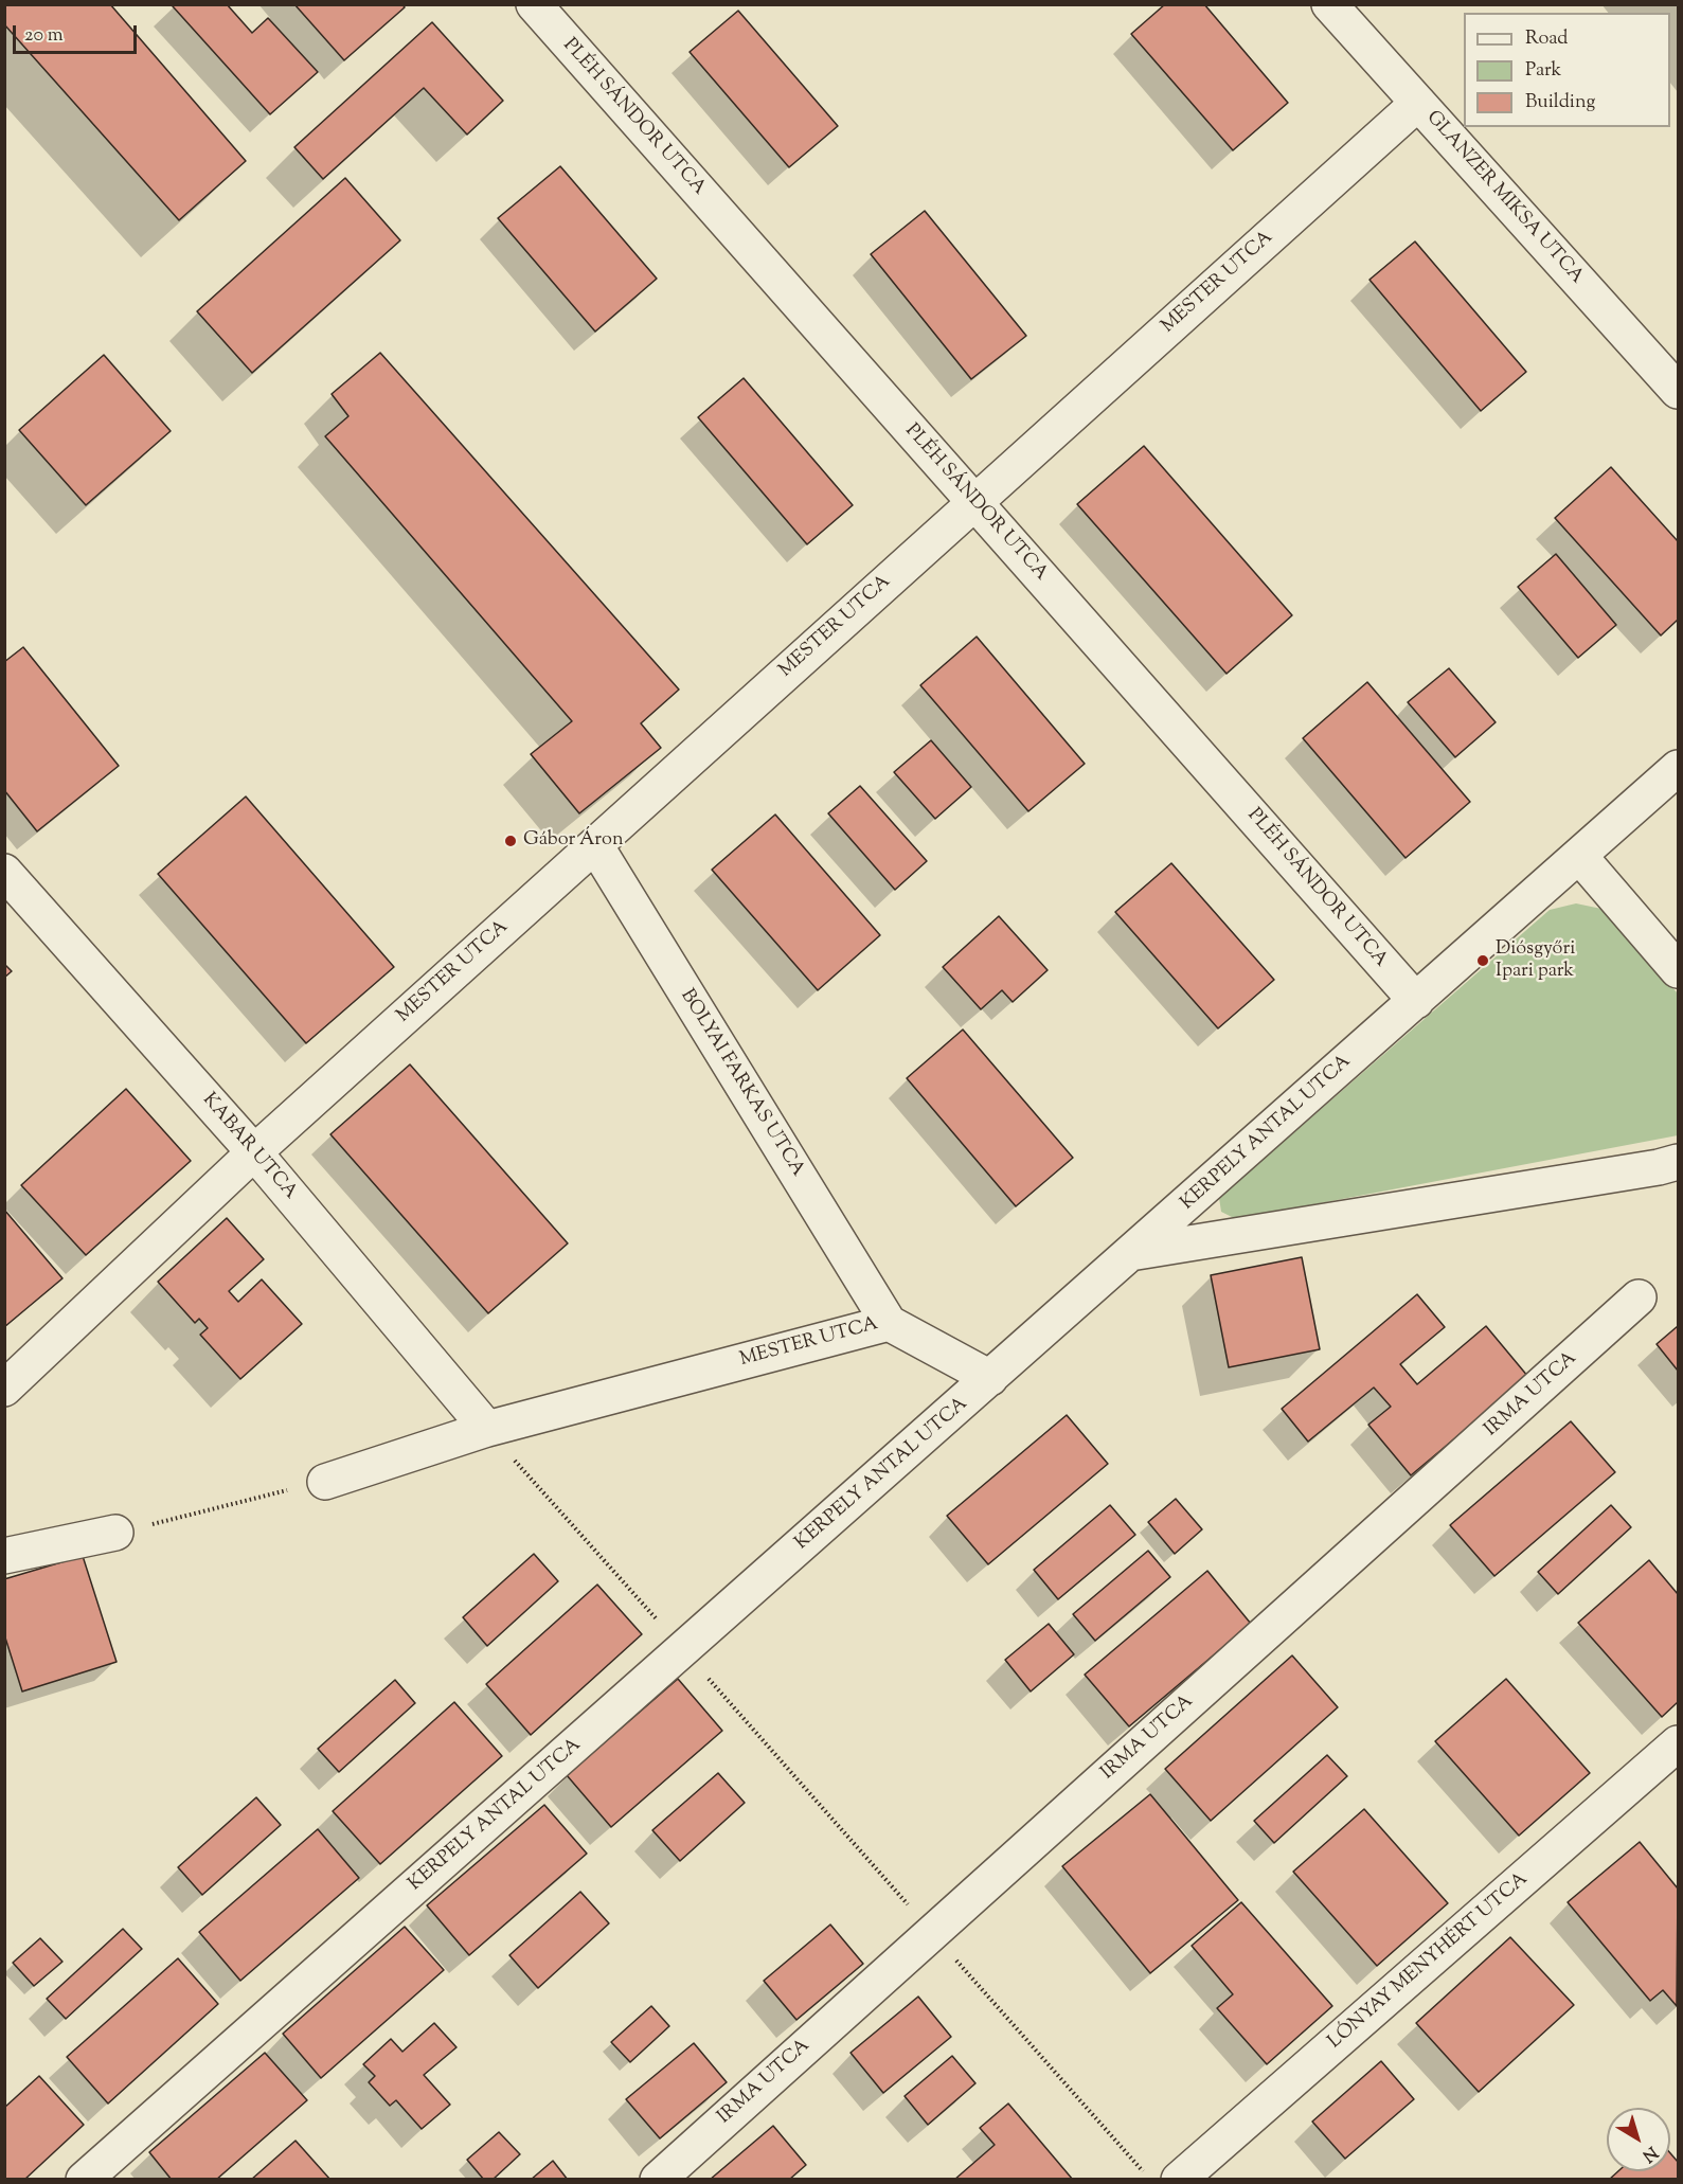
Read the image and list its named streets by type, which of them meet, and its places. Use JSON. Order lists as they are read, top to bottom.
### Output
{
  "streets": {
    "street": [
      "PLÉH SÁNDOR UTCA",
      "GLANZER MIKSA UTCA",
      "MESTER UTCA",
      "BOLYAI FARKAS UTCA",
      "KERPELY ANTAL UTCA",
      "KABAR UTCA",
      "IRMA UTCA",
      "LÓNYAY MENYHÉRT UTCA"
    ]
  },
  "crossings": [
    ["PLÉH SÁNDOR UTCA", "MESTER UTCA"],
    ["PLÉH SÁNDOR UTCA", "KERPELY ANTAL UTCA"],
    ["GLANZER MIKSA UTCA", "MESTER UTCA"],
    ["MESTER UTCA", "BOLYAI FARKAS UTCA"],
    ["MESTER UTCA", "KERPELY ANTAL UTCA"],
    ["MESTER UTCA", "KABAR UTCA"]
  ],
  "places": ["Gábor Áron", "Diósgyőri Ipari park"],
  "legend": ["Road", "Park", "Building"],
  "scale_bar": "20 m",
  "north": "bottom right"
}
